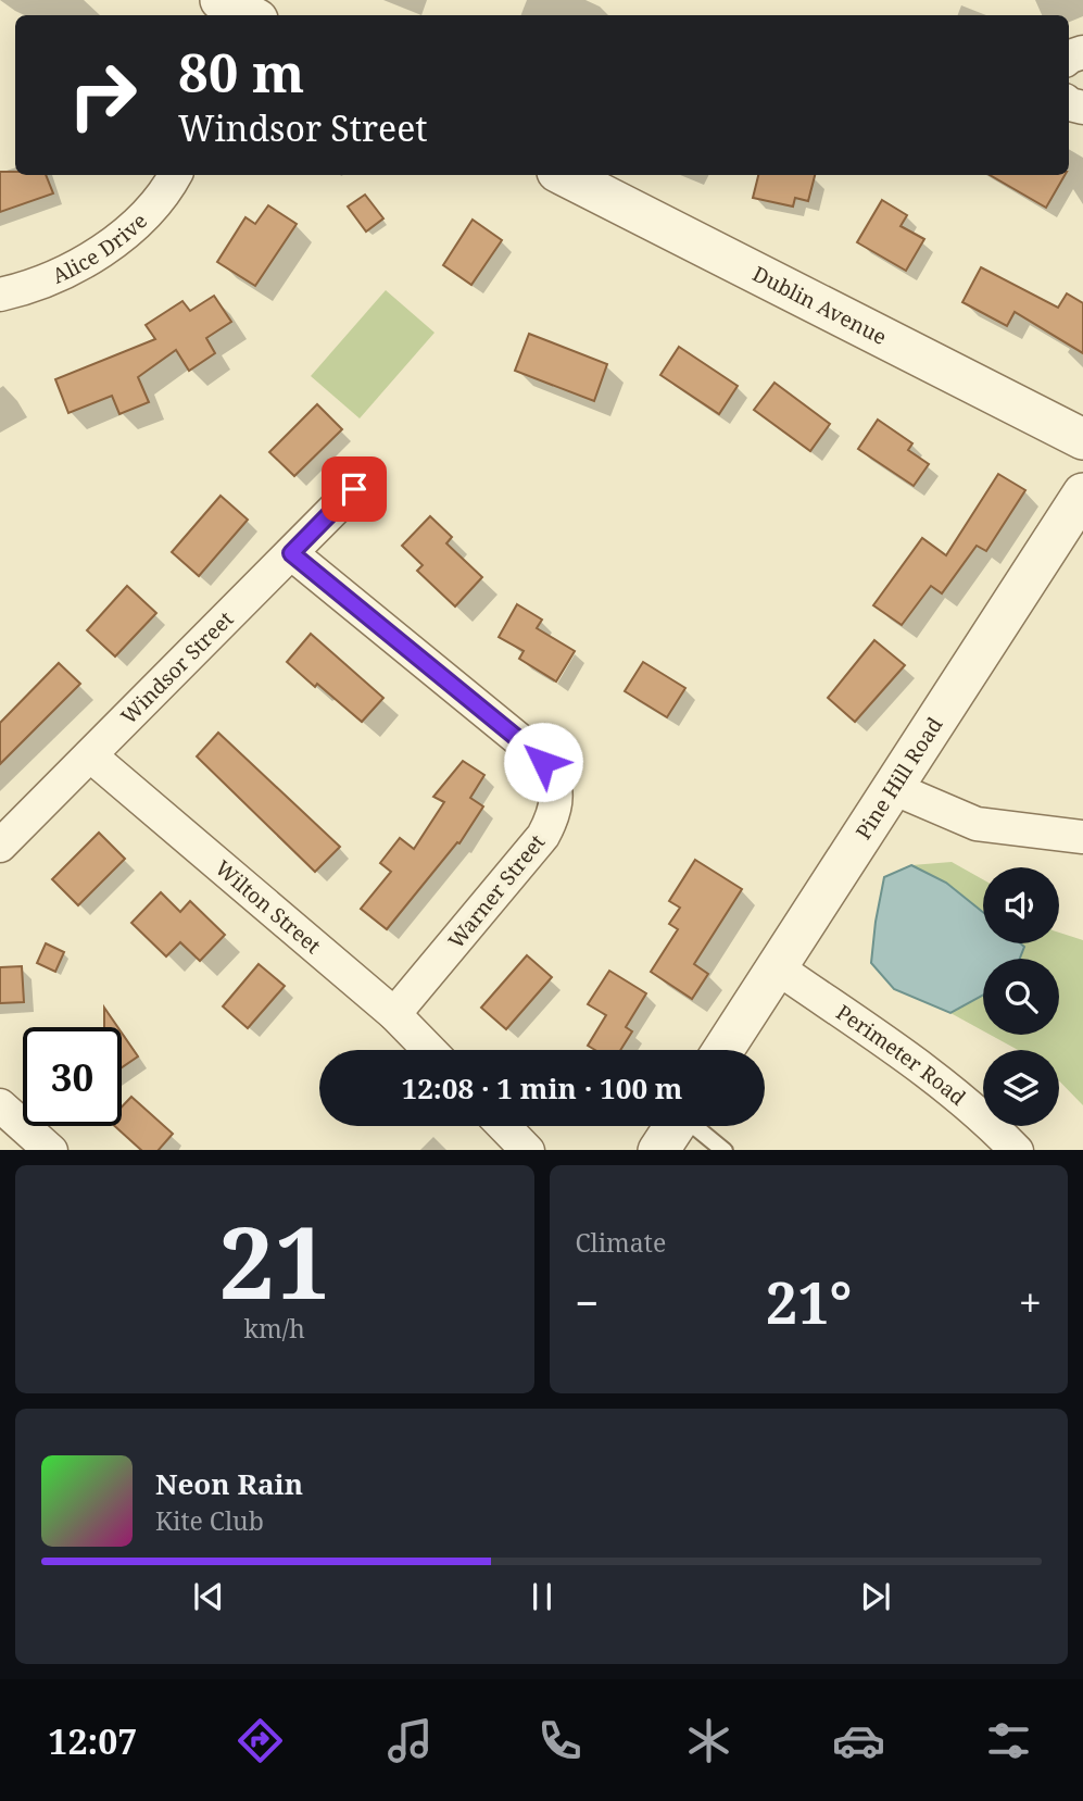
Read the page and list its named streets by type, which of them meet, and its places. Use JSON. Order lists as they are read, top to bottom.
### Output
{
  "streets": {
    "street": [
      "Alice Drive",
      "Dublin Avenue",
      "Windsor Street",
      "Pine Hill Road",
      "Warner Street",
      "Wilton Street",
      "Perimeter Road"
    ]
  },
  "crossings": [
    ["Windsor Street", "Warner Street"],
    ["Windsor Street", "Wilton Street"],
    ["Pine Hill Road", "Perimeter Road"],
    ["Warner Street", "Wilton Street"]
  ],
  "page": {
    "turn": ["80 m", "Windsor Street"],
    "limit": "30",
    "trip": "12:08 · 1 min · 100 m",
    "tile": [
      ["21", "km/h"],
      "Climate"
    ],
    "heat": ["−", "21°", "+"],
    "song": ["Neon Rain", "Kite Club"],
    "tabs": "12:07"
  }
}
